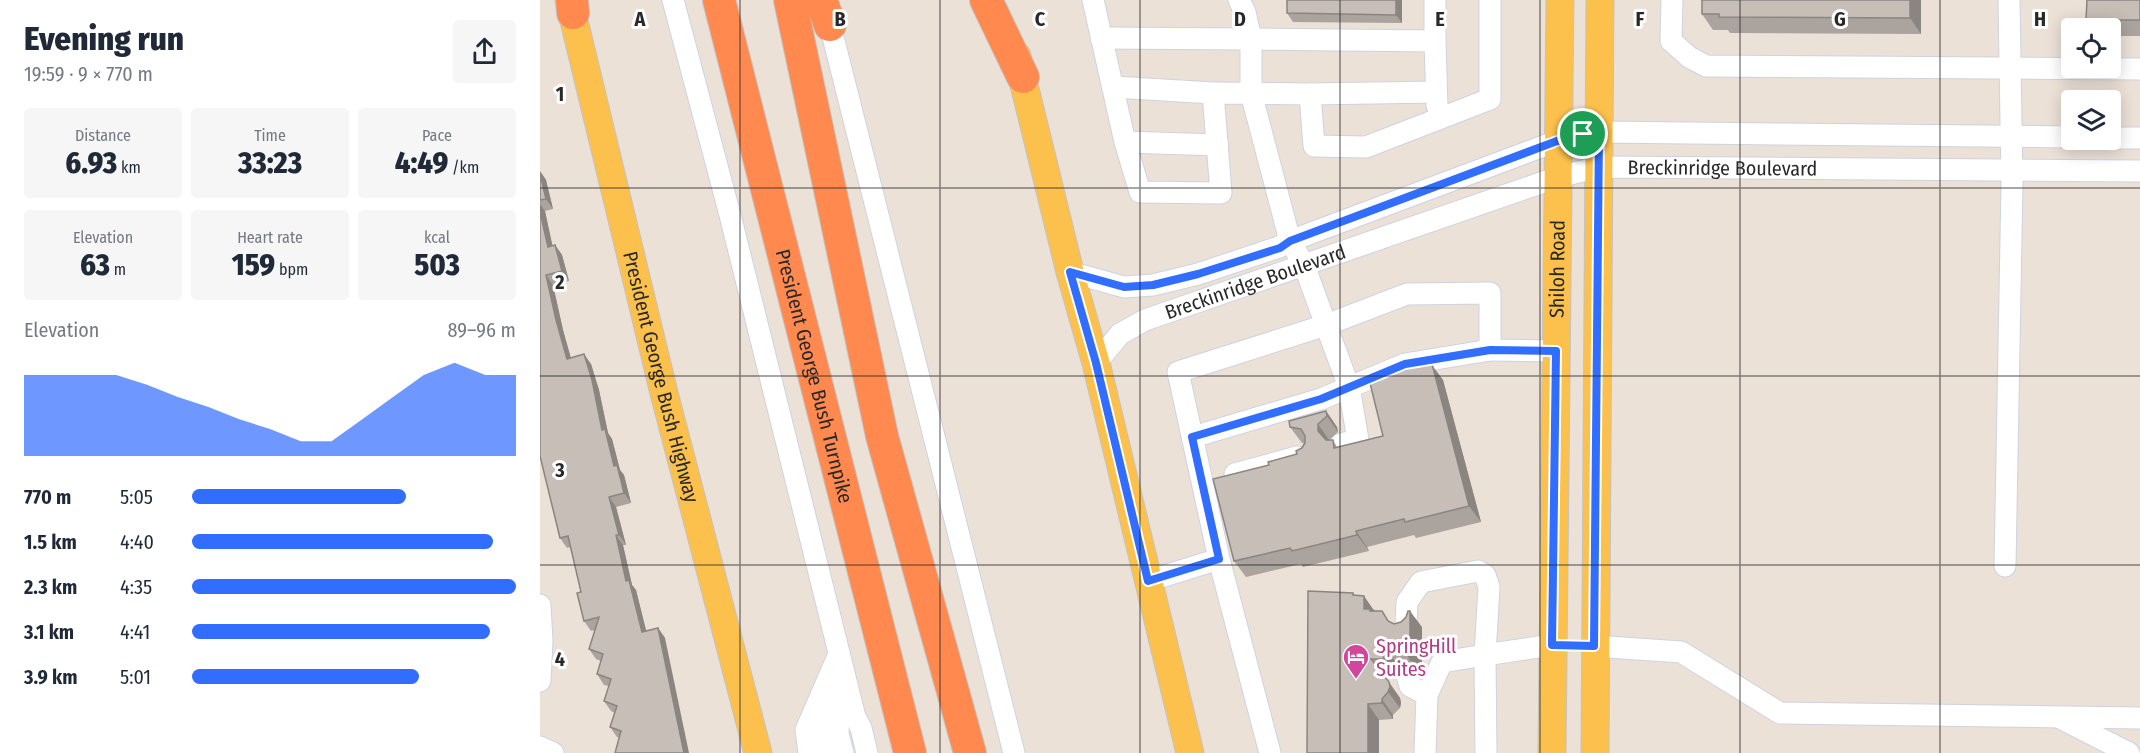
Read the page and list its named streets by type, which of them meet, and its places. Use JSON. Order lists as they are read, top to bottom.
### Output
{
  "streets": {
    "highway": ["President George Bush Turnpike"],
    "main road": ["Shiloh Road", "President George Bush Highway"],
    "street": ["Breckinridge Boulevard"]
  },
  "crossings": [
    ["Breckinridge Boulevard", "Shiloh Road"]
  ],
  "places": {
    "hotel": ["SpringHill Suites"]
  },
  "page": {
    "heading": ["Evening run", "19:59 · 9 × 770 m"],
    "stats": [
      ["Distance", "6.93 km"],
      ["Time", "33:23"],
      ["Pace", "4:49 /km"],
      ["Elevation", "63 m"],
      ["Heart rate", "159 bpm"],
      ["kcal", "503"]
    ],
    "chart": ["Elevation", "89–96 m"],
    "list": [
      {
        "name": "770 m",
        "note": "5:05"
      },
      {
        "name": "1.5 km",
        "note": "4:40"
      },
      {
        "name": "2.3 km",
        "note": "4:35"
      },
      {
        "name": "3.1 km",
        "note": "4:41"
      },
      {
        "name": "3.9 km",
        "note": "5:01"
      }
    ]
  },
  "grid": {
    "columns": [
      "A",
      "B",
      "C",
      "D",
      "E",
      "F",
      "G",
      "H"
    ],
    "rows": [
      "1",
      "2",
      "3",
      "4"
    ]
  }
}
